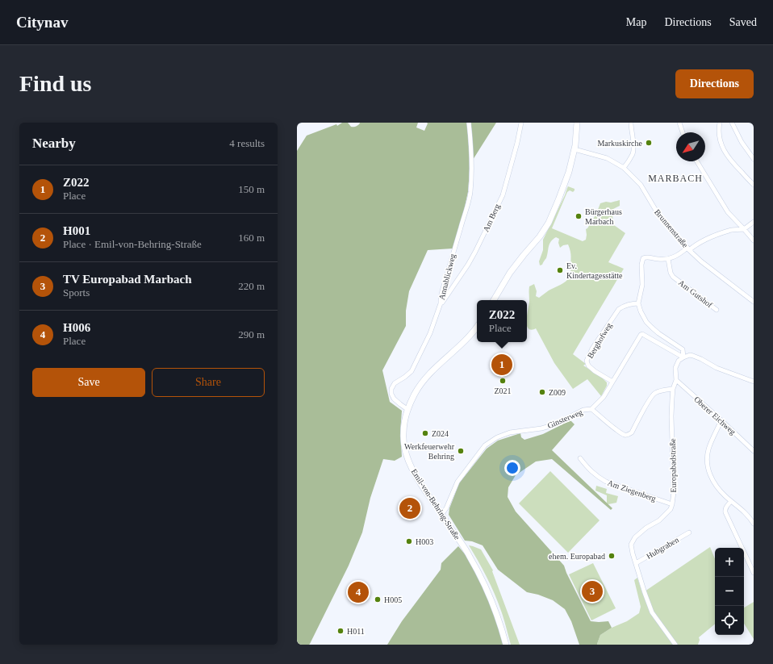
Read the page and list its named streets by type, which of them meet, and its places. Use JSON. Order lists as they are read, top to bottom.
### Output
{
  "streets": {
    "main road": ["Emil-von-Behring-Straße"],
    "street": [
      "Am Berg",
      "Brunnenstraße",
      "Annablickweg",
      "Am Gutshof",
      "Berghofweg",
      "Oberer Eichweg",
      "Ginsterweg",
      "Europabadstraße",
      "Am Ziegenberg",
      "Hubgraben"
    ]
  },
  "crossings": [
    ["Am Berg", "Annablickweg"],
    ["Annablickweg", "Emil-von-Behring-Straße"],
    ["Berghofweg", "Ginsterweg"],
    ["Oberer Eichweg", "Europabadstraße"],
    ["Ginsterweg", "Europabadstraße"],
    ["Ginsterweg", "Emil-von-Behring-Straße"],
    ["Europabadstraße", "Am Ziegenberg"],
    ["Europabadstraße", "Hubgraben"]
  ],
  "districts": ["MARBACH"],
  "places": [
    "Markuskirche",
    "Bürgerhaus Marbach",
    "Ev. Kindertagesstätte",
    "Z021",
    "Z009",
    "Z024",
    "Werkfeuerwehr Behring",
    "H003",
    "ehem. Europabad",
    "H005",
    "H011"
  ],
  "north": "bottom left",
  "page": {
    "header": "Citynav",
    "nav": ["Map", "Directions", "Saved"],
    "buttons": [
      "Directions",
      ["Save", "Share"]
    ],
    "title": "Find us",
    "heading": ["Nearby", "4 results"],
    "list": [
      {
        "mark": "1",
        "name": "Z022",
        "note": "Place",
        "value": "150 m"
      },
      {
        "mark": "2",
        "name": "H001",
        "note": "Place · Emil-von-Behring-Straße",
        "value": "160 m"
      },
      {
        "mark": "3",
        "name": "TV Europabad Marbach",
        "note": "Sports",
        "value": "220 m"
      },
      {
        "mark": "4",
        "name": "H006",
        "note": "Place",
        "value": "290 m"
      }
    ],
    "popup": ["Z022", "Place"],
    "pins": [
      "1",
      "2",
      "3",
      "4"
    ],
    "map_buttons": ["+", "−"]
  }
}
